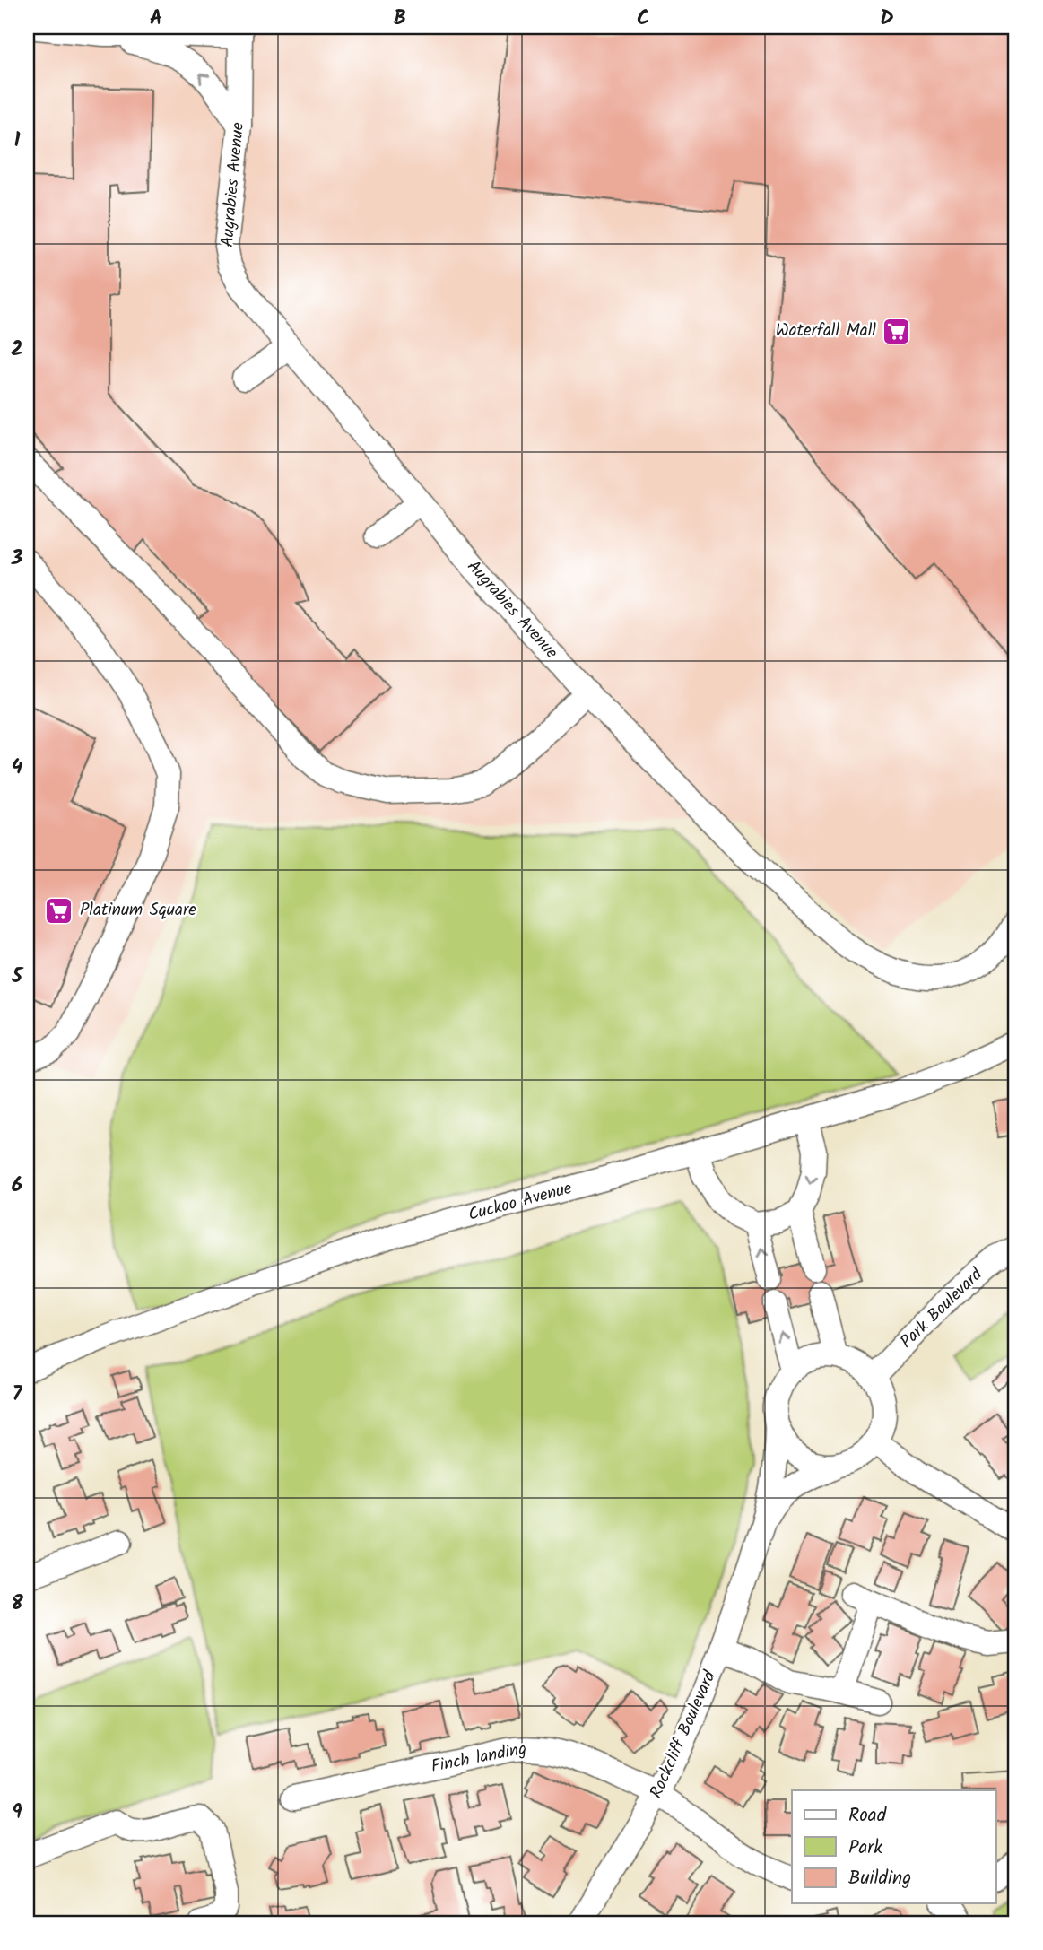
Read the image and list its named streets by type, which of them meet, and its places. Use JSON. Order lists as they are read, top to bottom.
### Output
{
  "streets": {
    "street": [
      "Augrabies Avenue",
      "Cuckoo Avenue",
      "Park Boulevard",
      "Rockcliff Boulevard",
      "Finch landing"
    ]
  },
  "crossings": [
    ["Rockcliff Boulevard", "Finch landing"]
  ],
  "places": {
    "supermarket": ["Waterfall Mall", "Platinum Square"]
  },
  "legend": ["Road", "Park", "Building"],
  "grid": {
    "columns": [
      "A",
      "B",
      "C",
      "D"
    ],
    "rows": [
      "1",
      "2",
      "3",
      "4",
      "5",
      "6",
      "7",
      "8",
      "9"
    ]
  }
}
